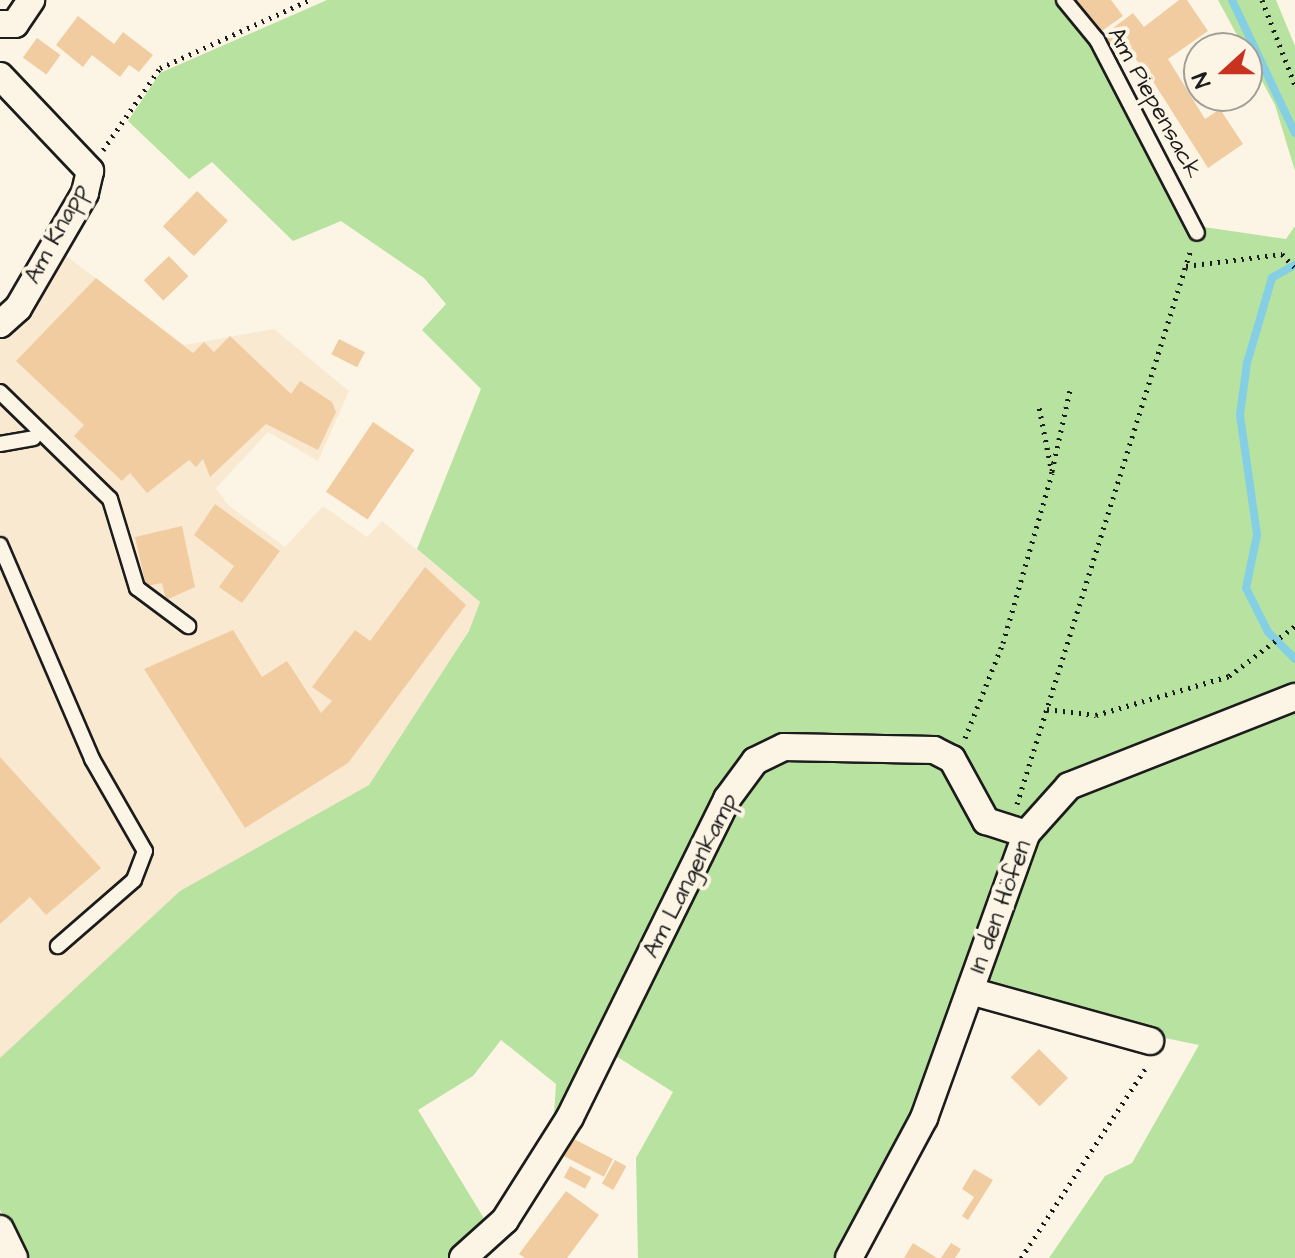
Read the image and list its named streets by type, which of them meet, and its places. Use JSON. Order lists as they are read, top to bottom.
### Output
{
  "streets": {
    "street": ["Am Knapp", "Am Langenkamp", "In den Höfen"],
    "lane": ["Am Piepensack"]
  },
  "north": "left"
}
